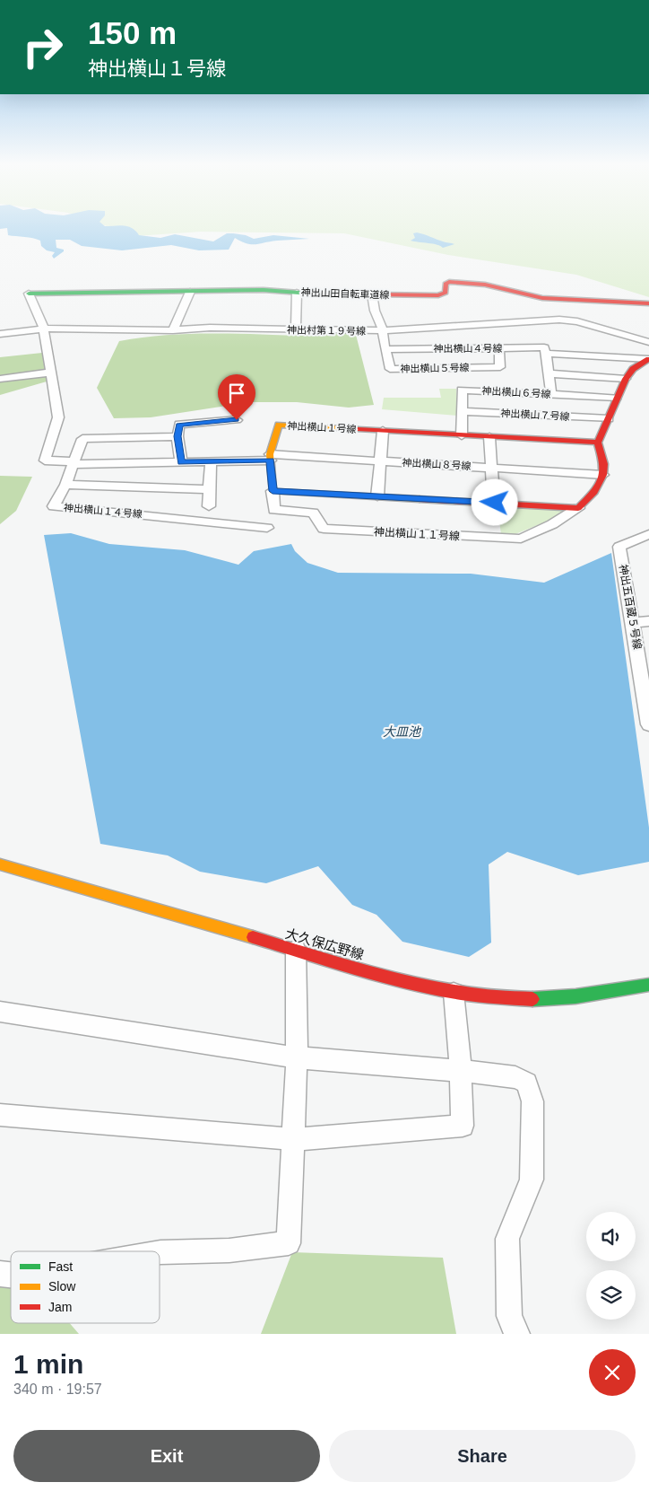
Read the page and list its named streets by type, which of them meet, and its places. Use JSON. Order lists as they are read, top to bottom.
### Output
{
  "streets": {
    "street": [
      "神出山田自転車道線",
      "神出村第１９号線",
      "神出横山４号線",
      "神出横山５号線",
      "神出横山６号線",
      "神出横山７号線",
      "神出横山１号線",
      "神出横山８号線",
      "神出横山１４号線",
      "神出横山１１号線",
      "神出五百蔵５号線",
      "大久保広野線"
    ]
  },
  "crossings": [
    ["神出山田自転車道線", "神出横山５号線"],
    ["神出村第１９号線", "神出横山５号線"],
    ["神出横山４号線", "神出横山５号線"],
    ["神出横山６号線", "神出横山７号線"],
    ["神出横山６号線", "神出横山１号線"],
    ["神出横山１号線", "神出横山８号線"],
    ["神出横山１号線", "神出横山１１号線"],
    ["神出横山８号線", "神出横山１４号線"]
  ],
  "water": ["大皿池"],
  "legend": ["Fast", "Slow", "Jam"],
  "page": {
    "turn": ["150 m", "神出横山１号線"],
    "heading": ["1 min", "340 m · 19:57"],
    "buttons": ["Exit", "Share"]
  }
}
